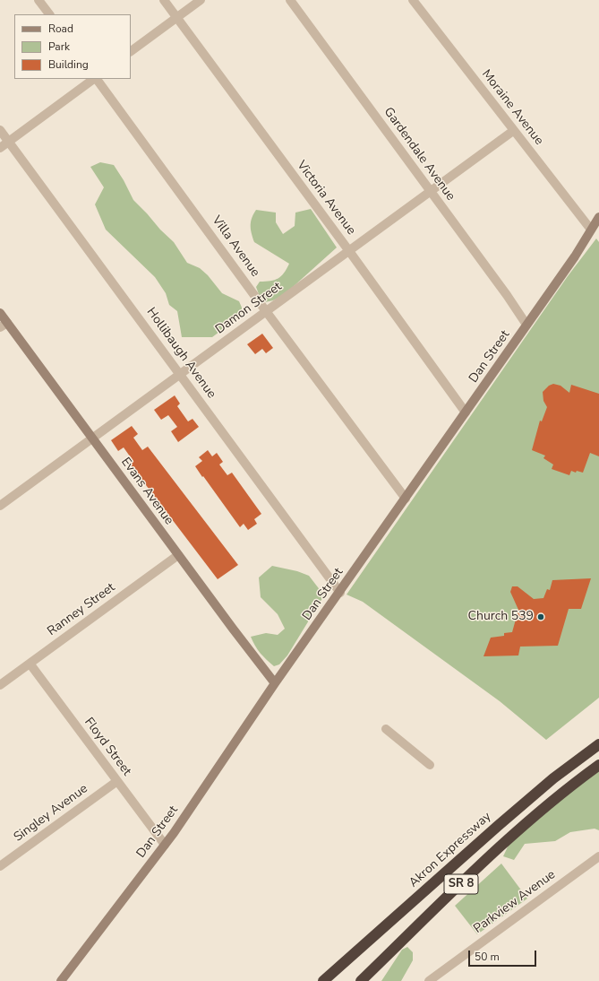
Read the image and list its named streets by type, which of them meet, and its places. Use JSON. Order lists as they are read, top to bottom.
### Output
{
  "streets": {
    "highway": ["Akron Expressway", "SR 8"],
    "street": [
      "Moraine Avenue",
      "Gardendale Avenue",
      "Victoria Avenue",
      "Villa Avenue",
      "Damon Street",
      "Hollibaugh Avenue",
      "Dan Street",
      "Evans Avenue",
      "Ranney Street",
      "Floyd Street",
      "Singley Avenue",
      "Parkview Avenue"
    ]
  },
  "crossings": [
    ["Moraine Avenue", "Damon Street"],
    ["Moraine Avenue", "Dan Street"],
    ["Gardendale Avenue", "Damon Street"],
    ["Gardendale Avenue", "Dan Street"],
    ["Victoria Avenue", "Damon Street"],
    ["Victoria Avenue", "Dan Street"],
    ["Villa Avenue", "Damon Street"],
    ["Villa Avenue", "Dan Street"],
    ["Damon Street", "Hollibaugh Avenue"],
    ["Damon Street", "Evans Avenue"],
    ["Hollibaugh Avenue", "Dan Street"],
    ["Dan Street", "Evans Avenue"],
    ["Dan Street", "Floyd Street"],
    ["Evans Avenue", "Ranney Street"],
    ["Ranney Street", "Floyd Street"],
    ["Floyd Street", "Singley Avenue"]
  ],
  "places": ["Church 539"],
  "legend": ["Road", "Park", "Building"],
  "scale_bar": "50 m"
}
